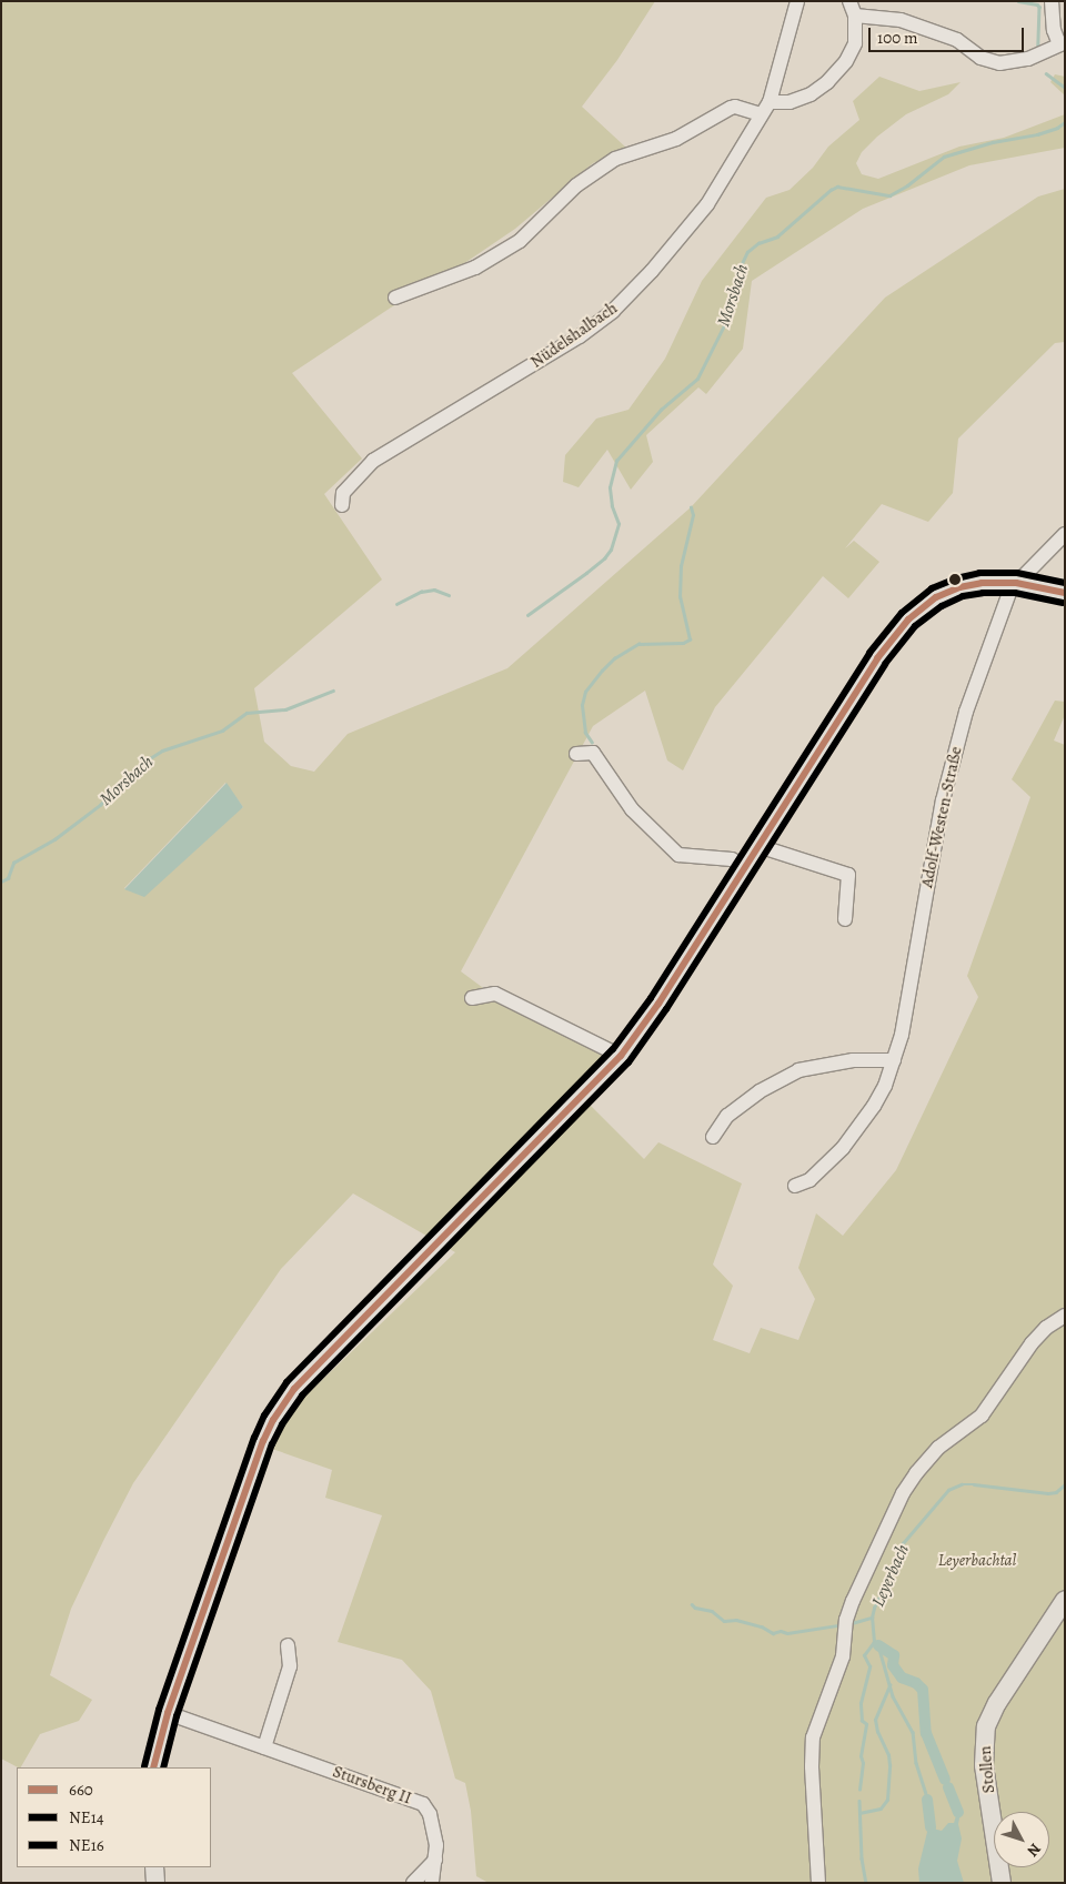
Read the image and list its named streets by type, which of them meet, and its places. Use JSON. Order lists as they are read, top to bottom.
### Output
{
  "streets": {
    "main road": ["Stollen"],
    "street": ["Nüdelshalbach", "Adolf-Westen-Straße", "Stursberg II"]
  },
  "water": ["Morsbach", "Leyerbach"],
  "parks": ["Leyerbachtal"],
  "lines": ["transit line NE16", "transit line 660", "transit line NE14"],
  "legend": ["660", "NE14", "NE16"],
  "scale_bar": "100 m",
  "north": "bottom right"
}
